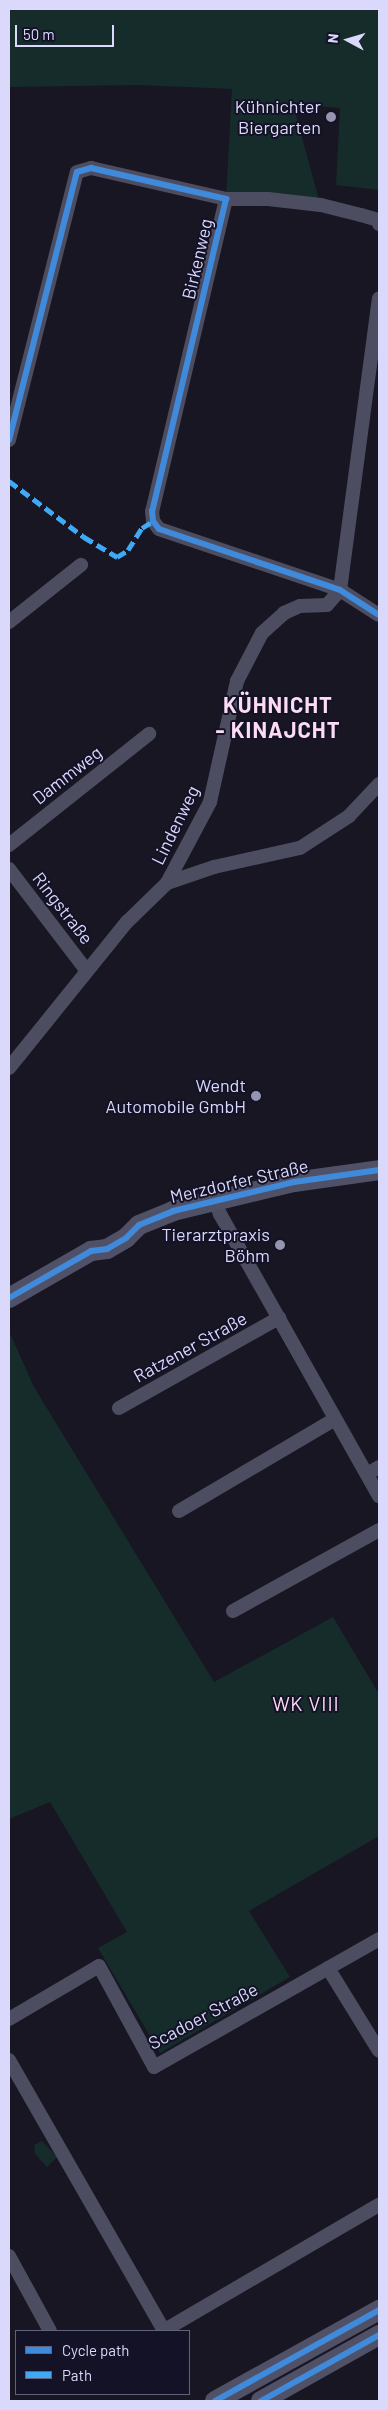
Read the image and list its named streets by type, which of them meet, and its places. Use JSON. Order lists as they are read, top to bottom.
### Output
{
  "streets": {
    "street": [
      "Birkenweg",
      "Dammweg",
      "Lindenweg",
      "Ringstraße",
      "Merzdorfer Straße",
      "Ratzener Straße",
      "Scadoer Straße"
    ]
  },
  "crossings": [
    ["Birkenweg", "Lindenweg"],
    ["Lindenweg", "Ringstraße"]
  ],
  "districts": ["KÜHNICHT - KINAJCHT", "WK VIII"],
  "places": ["Kühnichter Biergarten", "Wendt Automobile GmbH", "Tierarztpraxis Böhm"],
  "legend": ["Cycle path", "Path"],
  "scale_bar": "50 m",
  "north": "left"
}
